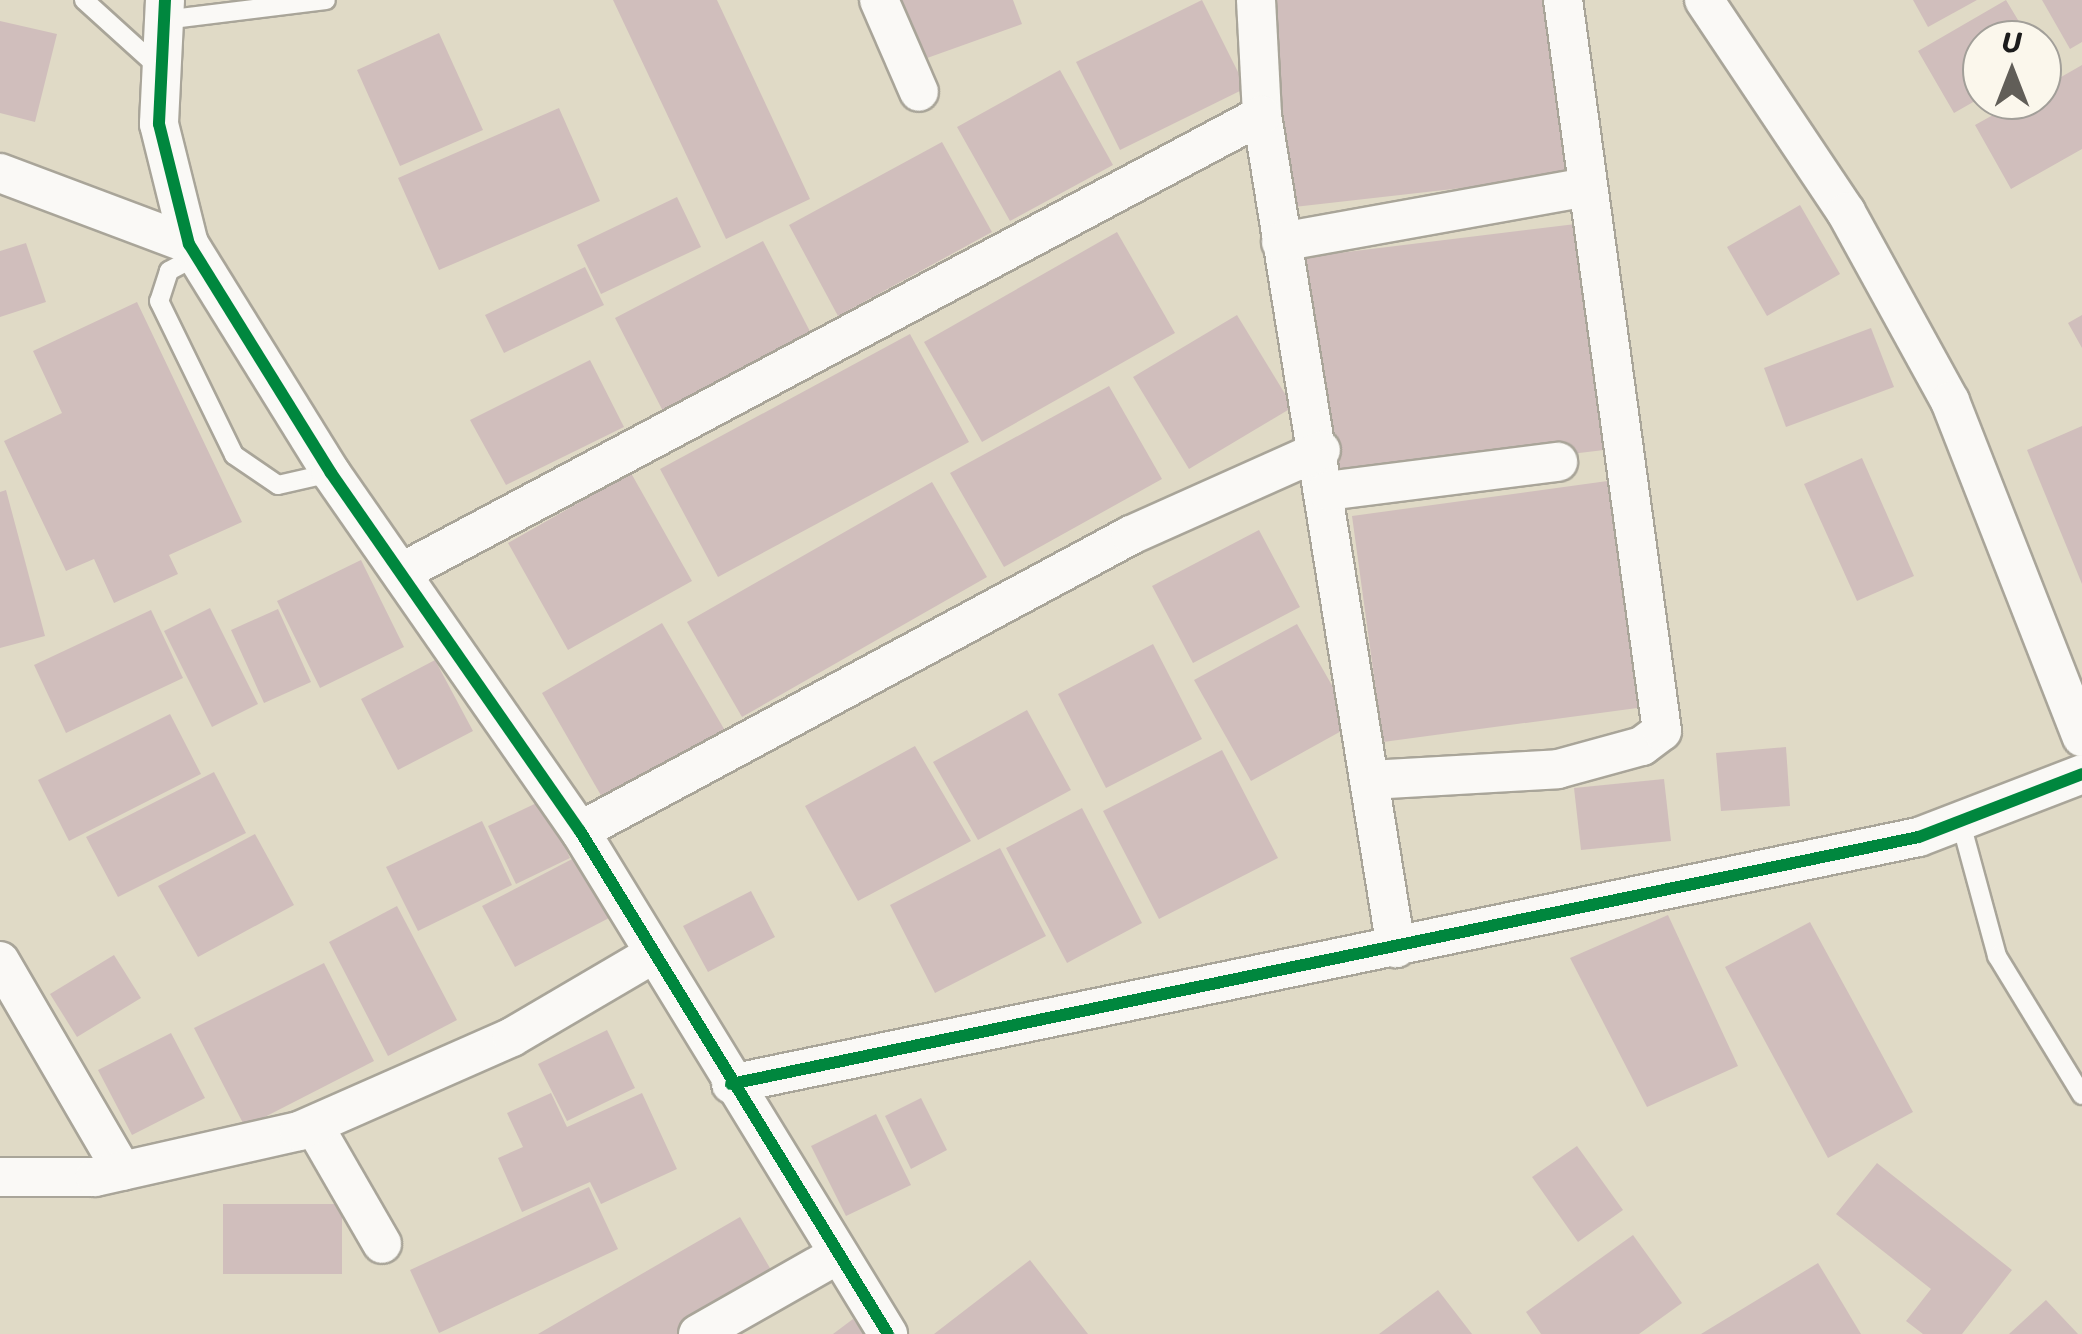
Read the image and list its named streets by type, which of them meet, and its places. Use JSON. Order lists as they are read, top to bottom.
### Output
{
  "north": "top"
}
